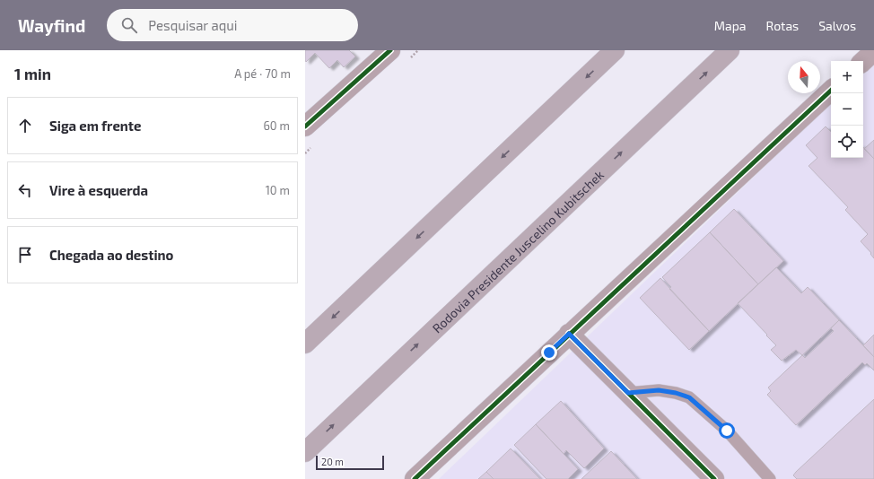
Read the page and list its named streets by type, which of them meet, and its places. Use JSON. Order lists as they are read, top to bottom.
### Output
{
  "streets": {
    "highway": ["Rodovia Presidente Juscelino Kubitschek"]
  },
  "scale_bar": "20 m",
  "north": "top",
  "page": {
    "header": "Wayfind",
    "search": "Pesquisar aqui",
    "nav": ["Mapa", "Rotas", "Salvos"],
    "heading": ["1 min", "A pé · 70 m"],
    "map_buttons": ["+", "−"],
    "list": [
      ["Siga em frente", "60 m"],
      ["Vire à esquerda", "10 m"],
      "Chegada ao destino"
    ],
    "scale": "20 m"
  }
}
